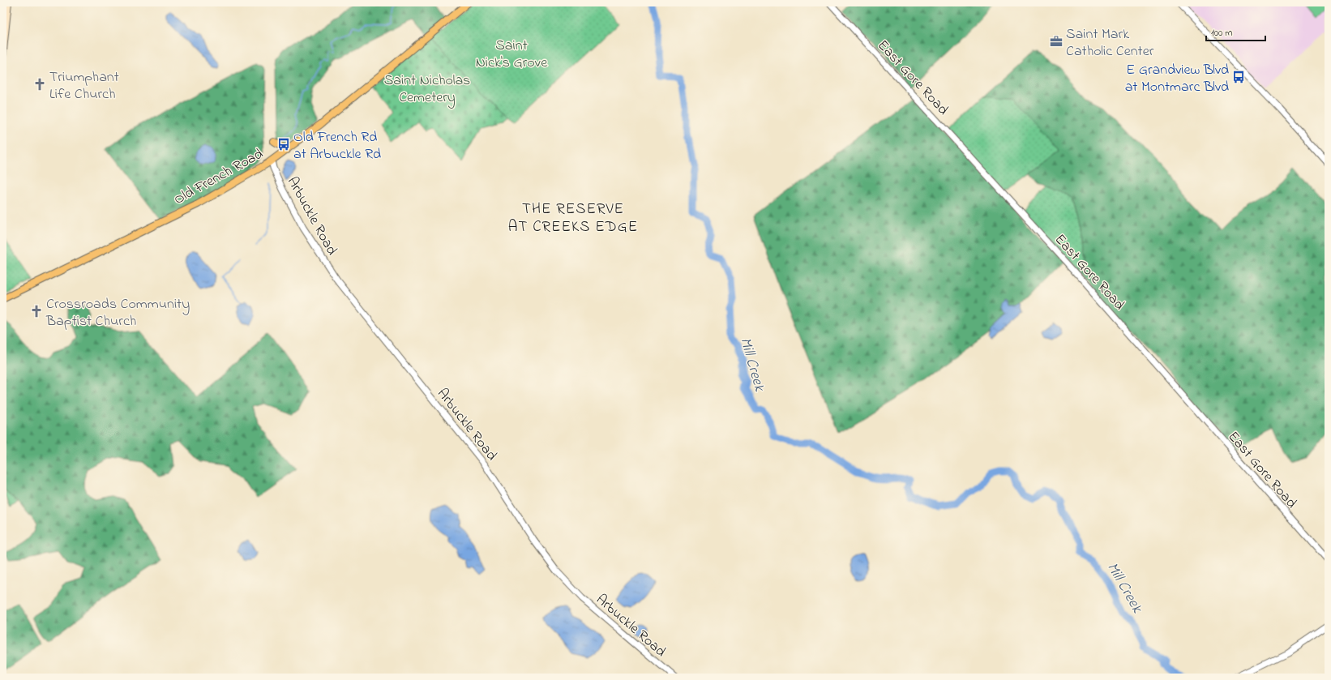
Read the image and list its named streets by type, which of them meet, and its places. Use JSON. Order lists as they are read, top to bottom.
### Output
{
  "streets": {
    "main road": ["Old French Road"],
    "street": ["East Gore Road", "Arbuckle Road"]
  },
  "crossings": [
    ["Old French Road", "Arbuckle Road"]
  ],
  "districts": ["THE RESERVE AT CREEKS EDGE"],
  "water": ["Mill Creek"],
  "parks": ["Saint Nick's Grove", "Saint Nicholas Cemetery"],
  "places": {
    "office": ["Saint Mark Catholic Center"],
    "bus stop": ["E Grandview Blvd at Montmarc Blvd", "Old French Rd at Arbuckle Rd"],
    "church": ["Triumphant Life Church", "Crossroads Community Baptist Church"]
  },
  "scale_bar": "100 m"
}
